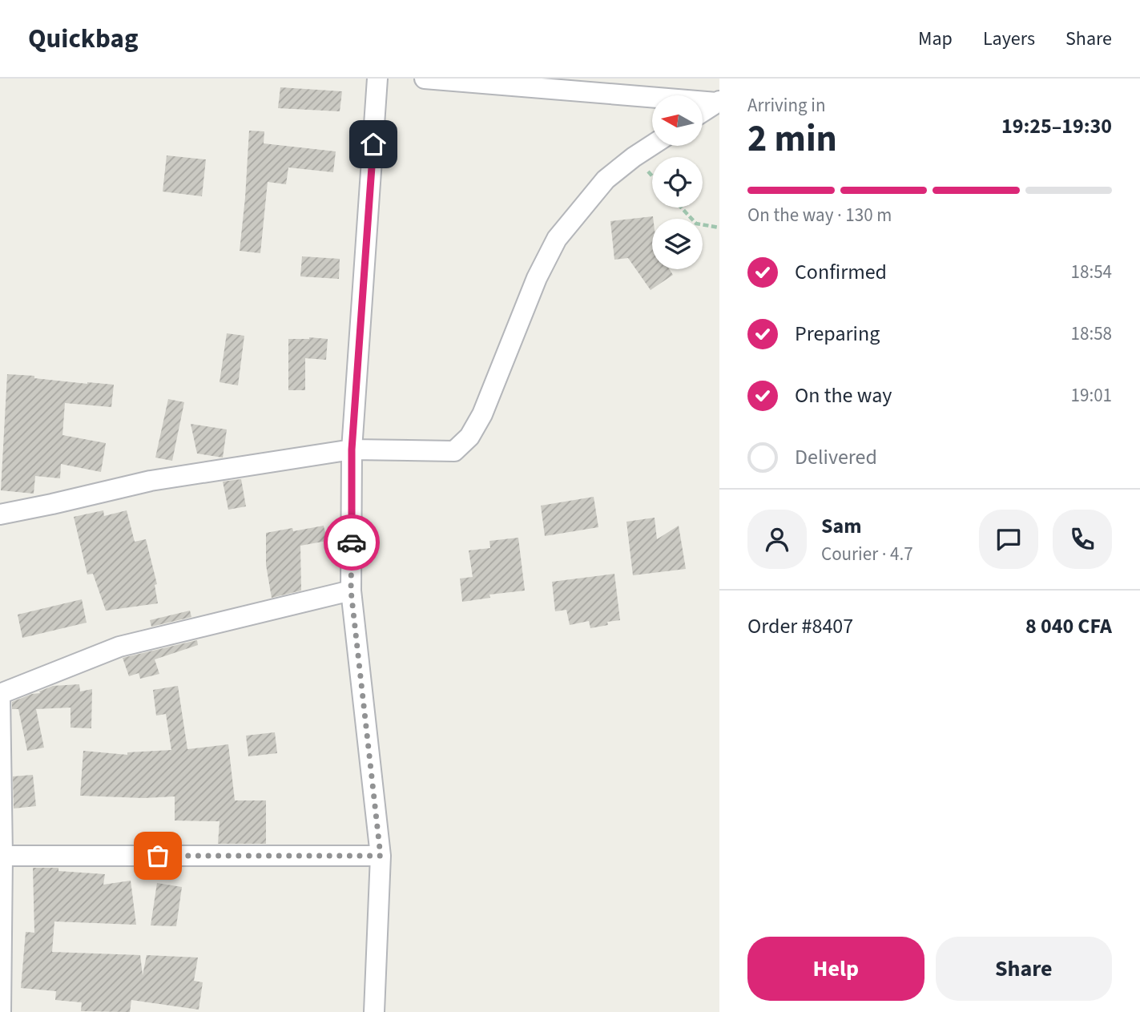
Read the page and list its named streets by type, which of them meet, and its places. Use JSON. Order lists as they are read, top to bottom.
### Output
{
  "north": "left",
  "page": {
    "header": "Quickbag",
    "nav": ["Map", "Layers", "Share"],
    "heading": ["2 min", "Arriving in", "19:25–19:30"],
    "panel": [
      "Sam",
      "Courier · 4.7",
      "Order #8407",
      "8 040 CFA"
    ],
    "bar": "On the way · 130 m",
    "list": [
      ["Confirmed", "18:54"],
      ["Preparing", "18:58"],
      ["On the way", "19:01"],
      "Delivered"
    ],
    "buttons": ["Help", "Share"]
  }
}
